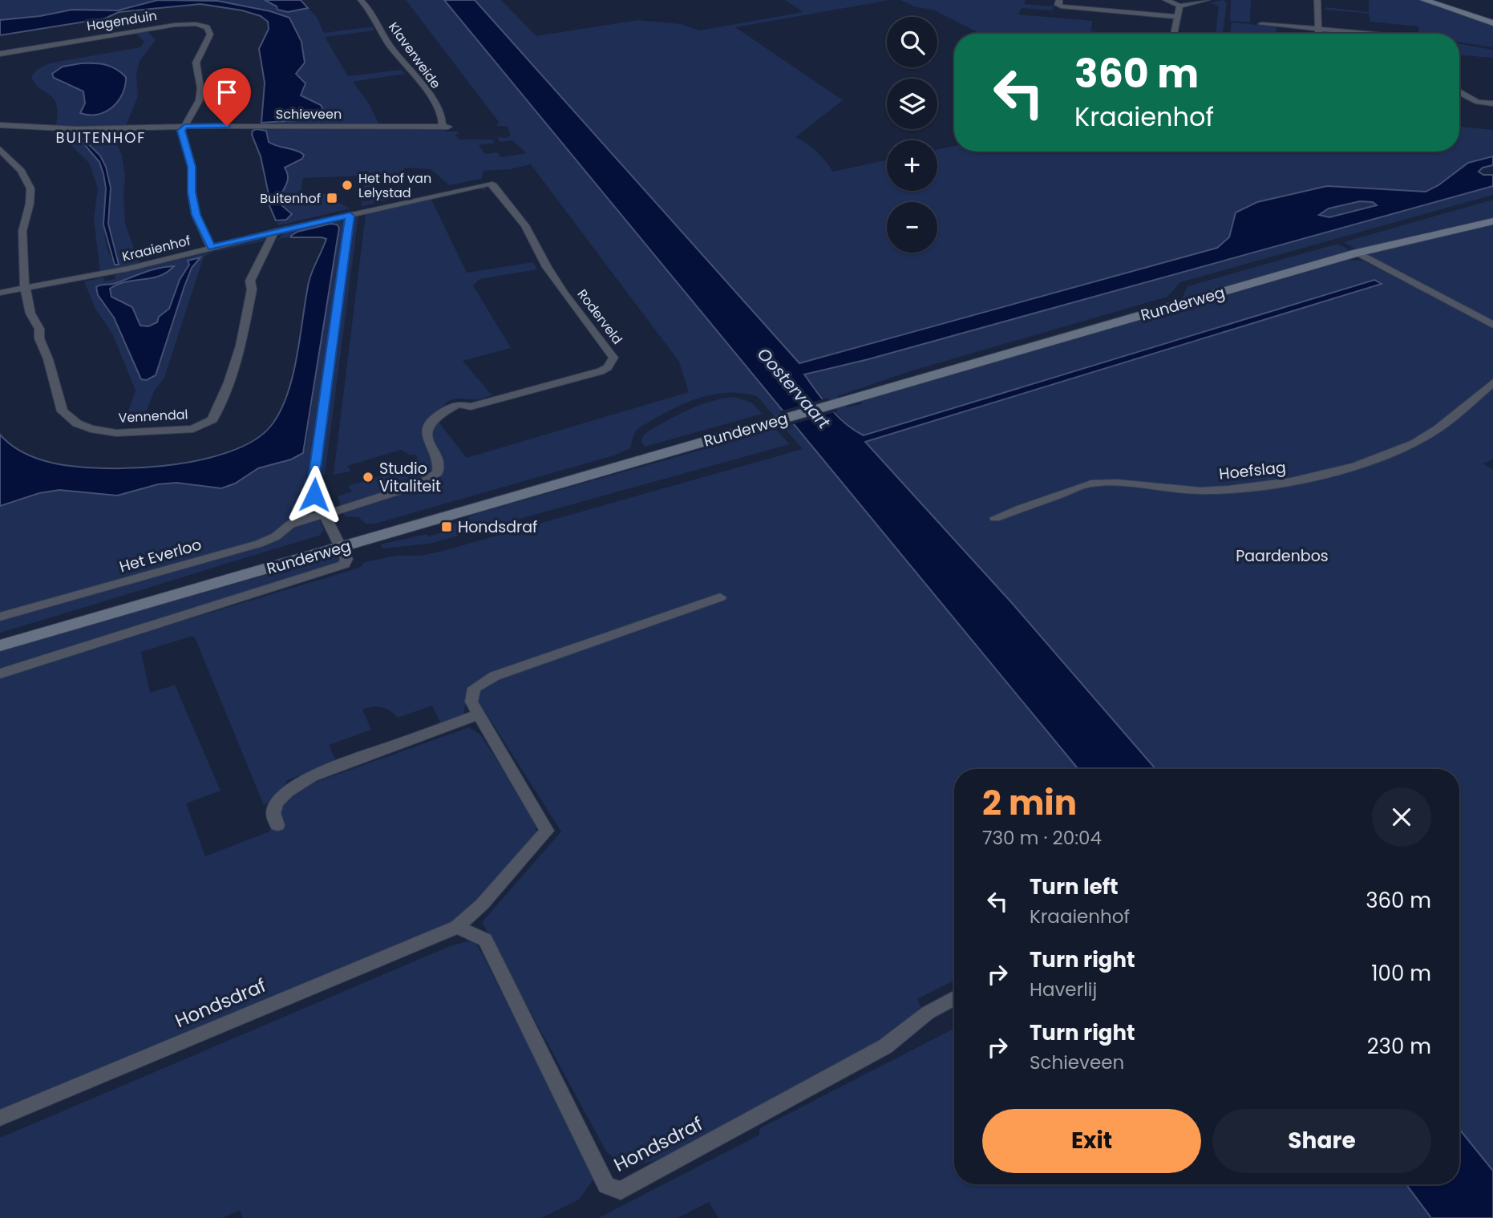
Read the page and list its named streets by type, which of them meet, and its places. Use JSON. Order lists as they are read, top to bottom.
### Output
{
  "streets": {
    "street": [
      "Hagenduin",
      "Klaverweide",
      "Schieveen",
      "Kraaienhof",
      "Runderweg",
      "Roderveld",
      "Vennendal",
      "Hoefslag",
      "Het Everloo",
      "Hondsdraf"
    ]
  },
  "crossings": [
    ["Hagenduin", "Schieveen"],
    ["Klaverweide", "Schieveen"],
    ["Kraaienhof", "Roderveld"],
    ["Kraaienhof", "Vennendal"],
    ["Roderveld", "Het Everloo"]
  ],
  "districts": ["BUITENHOF"],
  "water": ["Oostervaart"],
  "parks": ["Paardenbos"],
  "places": {
    "other": ["Het hof van Lelystad", "Studio Vitaliteit"],
    "transit": ["Buitenhof", "Hondsdraf"]
  },
  "page": {
    "map_buttons": ["+", "−"],
    "turn": ["360 m", "Kraaienhof"],
    "heading": ["2 min", "730 m · 20:04"],
    "list": [
      {
        "name": "Turn left",
        "note": "Kraaienhof",
        "value": "360 m"
      },
      {
        "name": "Turn right",
        "note": "Haverlij",
        "value": "100 m"
      },
      {
        "name": "Turn right",
        "note": "Schieveen",
        "value": "230 m"
      }
    ],
    "buttons": ["Exit", "Share"]
  }
}
